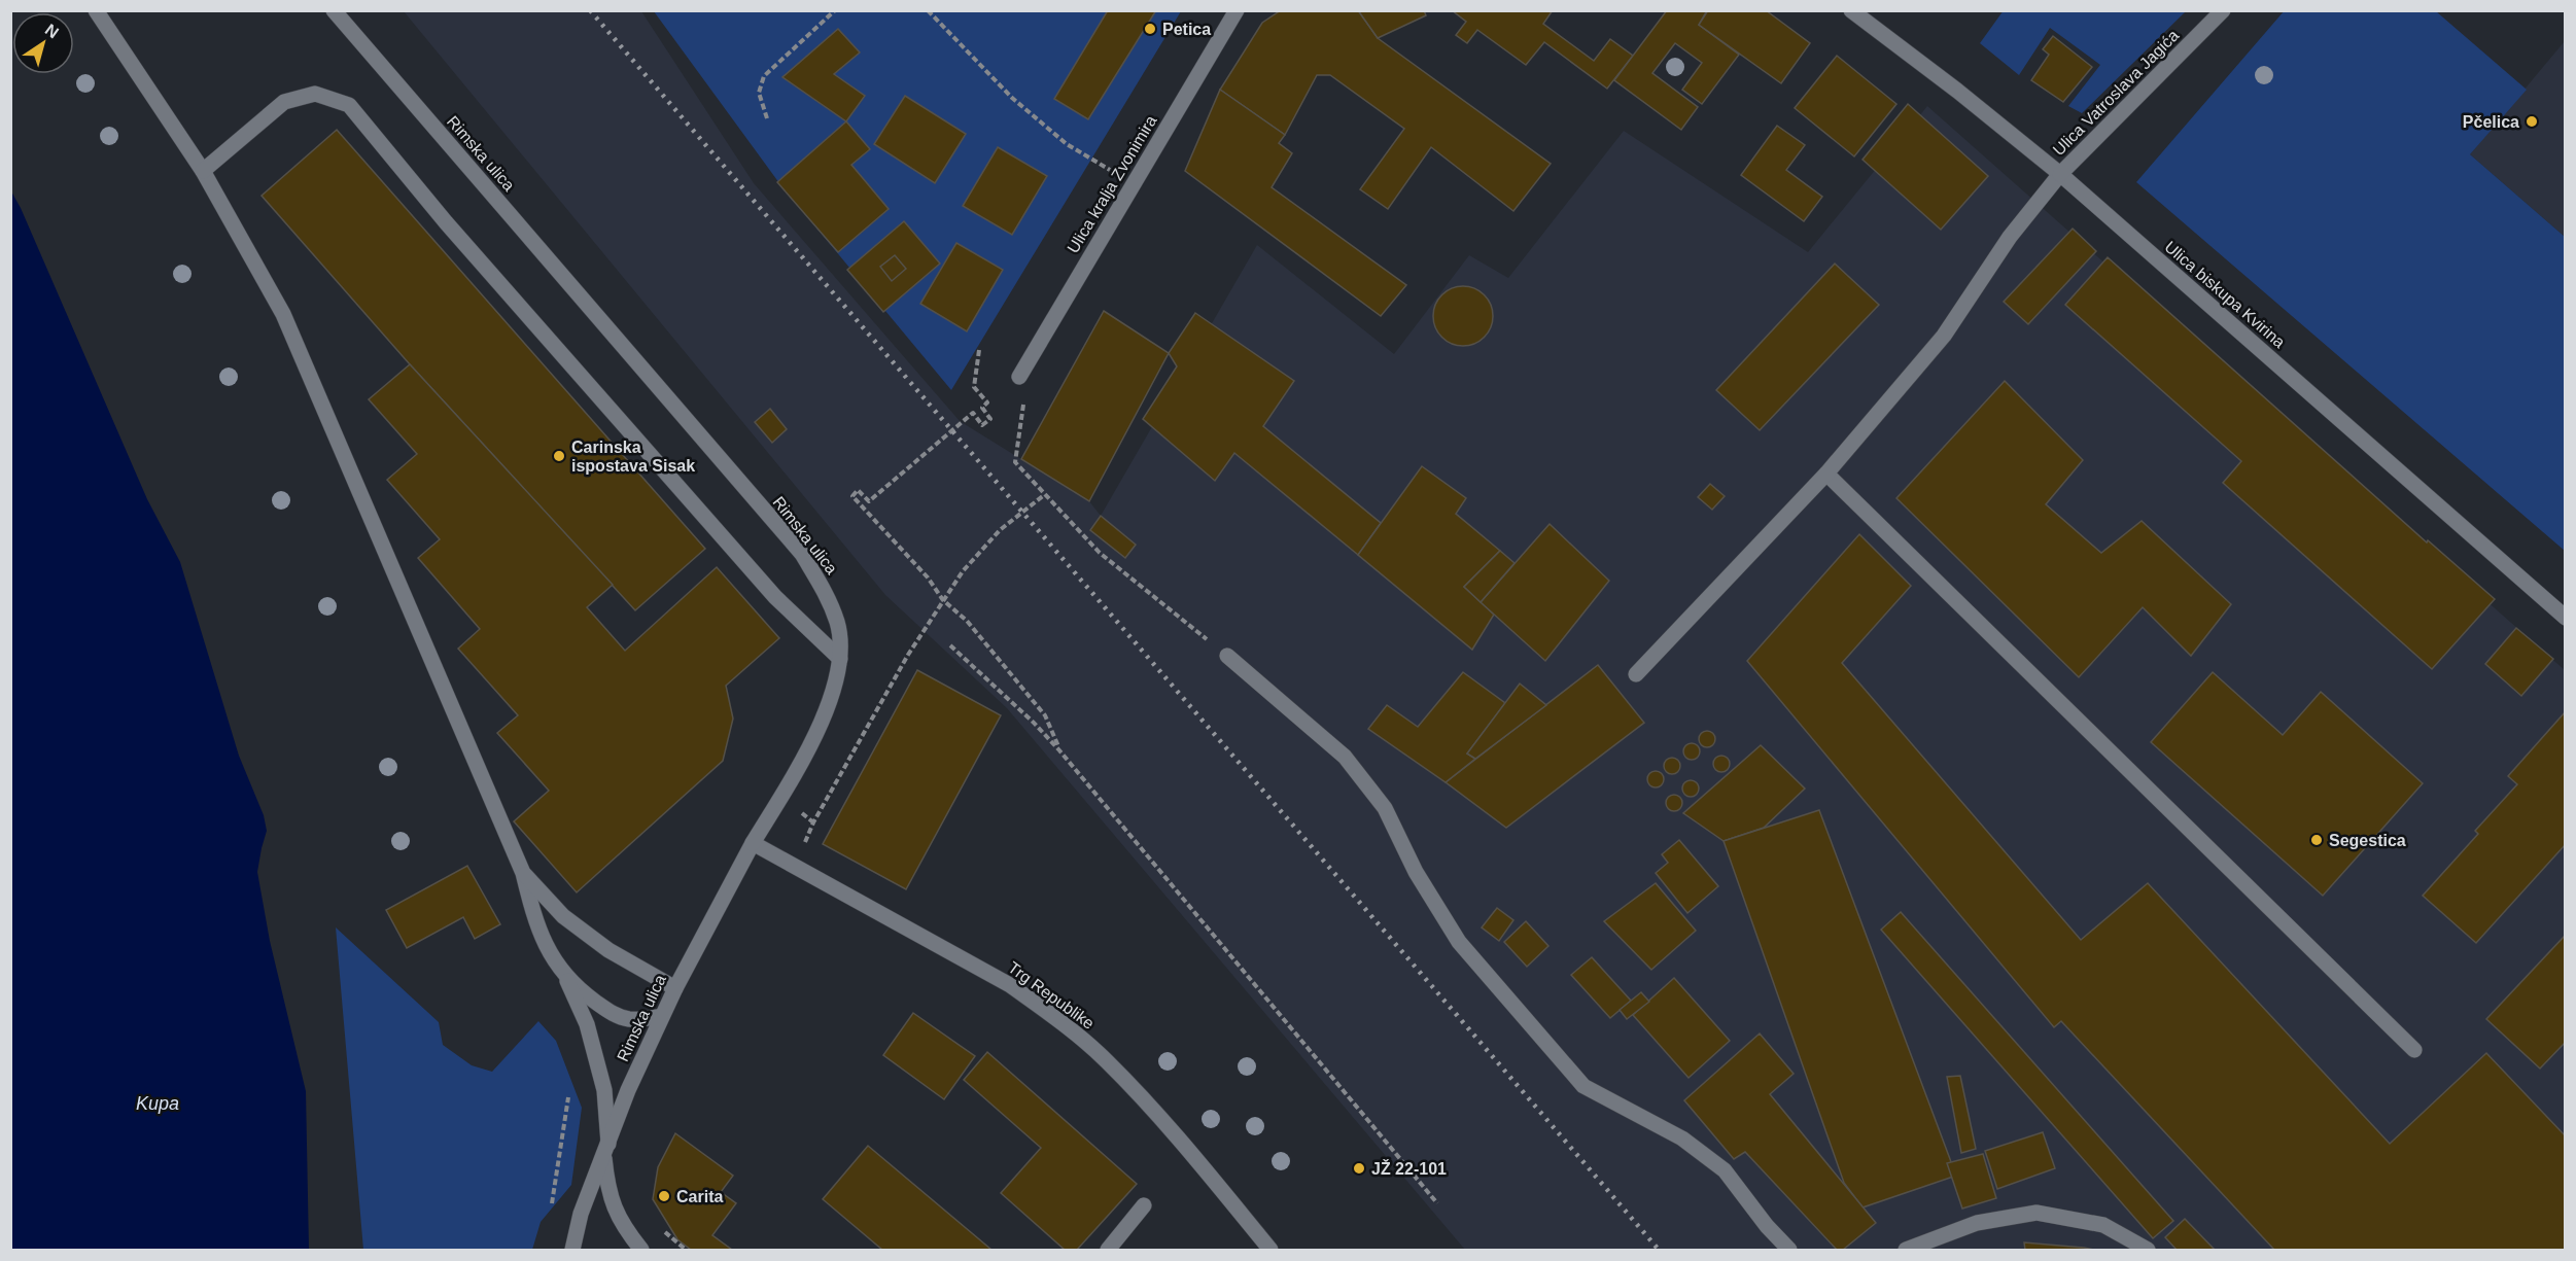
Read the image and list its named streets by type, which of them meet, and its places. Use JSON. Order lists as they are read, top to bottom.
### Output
{
  "streets": {
    "street": [
      "Ulica Vatroslava Jagića",
      "Rimska ulica",
      "Ulica kralja Zvonimira",
      "Ulica biskupa Kvirina",
      "Trg Republike"
    ]
  },
  "crossings": [
    ["Ulica Vatroslava Jagića", "Ulica biskupa Kvirina"],
    ["Rimska ulica", "Trg Republike"]
  ],
  "water": ["Kupa"],
  "places": [
    "Petica",
    "Pčelica",
    "Carinska ispostava Sisak",
    "Segestica",
    "JŽ 22-101",
    "Carita"
  ],
  "north": "top right"
}
